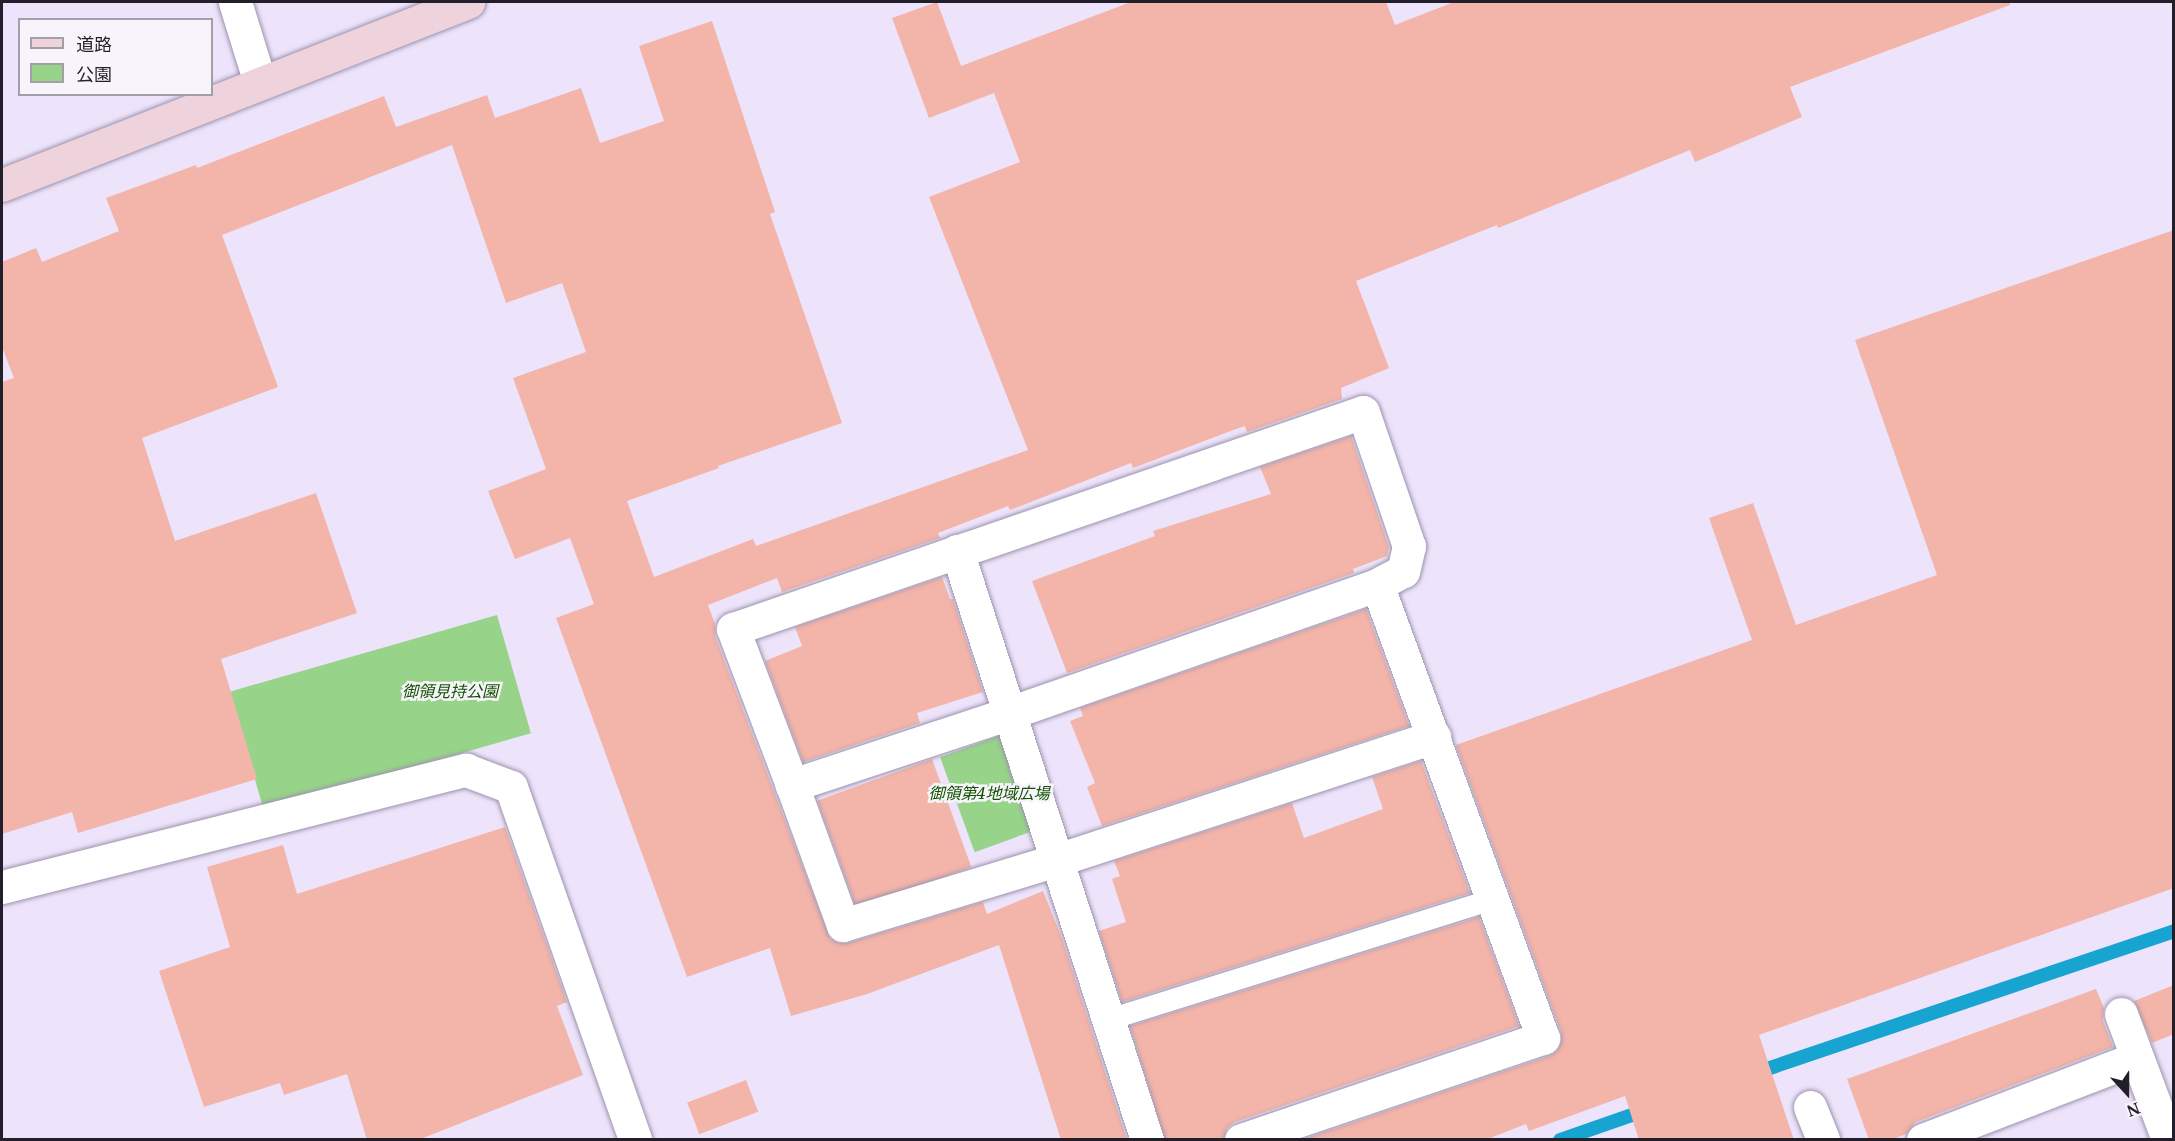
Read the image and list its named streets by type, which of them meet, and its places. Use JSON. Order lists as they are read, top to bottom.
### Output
{
  "parks": ["御領見持公園", "御領第4地域広場"],
  "legend": ["道路", "公園"],
  "north": "bottom"
}
